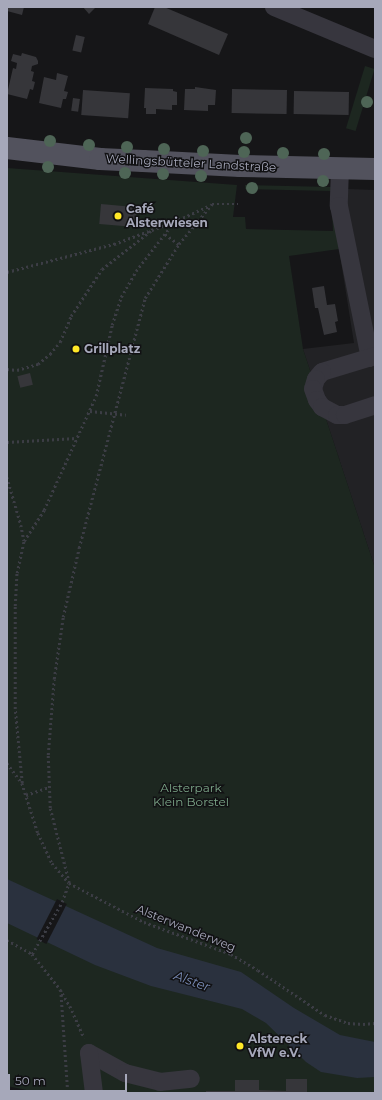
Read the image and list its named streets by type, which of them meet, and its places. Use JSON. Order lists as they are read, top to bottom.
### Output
{
  "streets": {
    "main road": ["Wellingsbütteler Landstraße"],
    "path": ["Alsterwanderweg"]
  },
  "water": ["Alster"],
  "parks": ["Alsterpark Klein Borstel"],
  "places": ["Café Alsterwiesen", "Grillplatz", "Alstereck VfW e.V."],
  "scale_bar": "50 m"
}
